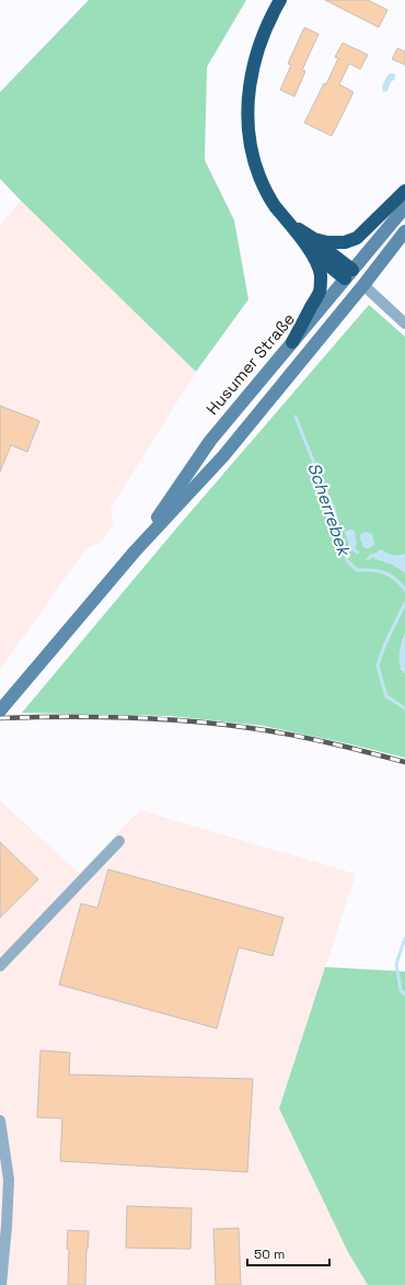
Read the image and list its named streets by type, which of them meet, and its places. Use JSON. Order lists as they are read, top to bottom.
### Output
{
  "streets": {
    "main road": ["Husumer Straße"]
  },
  "water": ["Scherrebek"],
  "scale_bar": "50 m"
}
